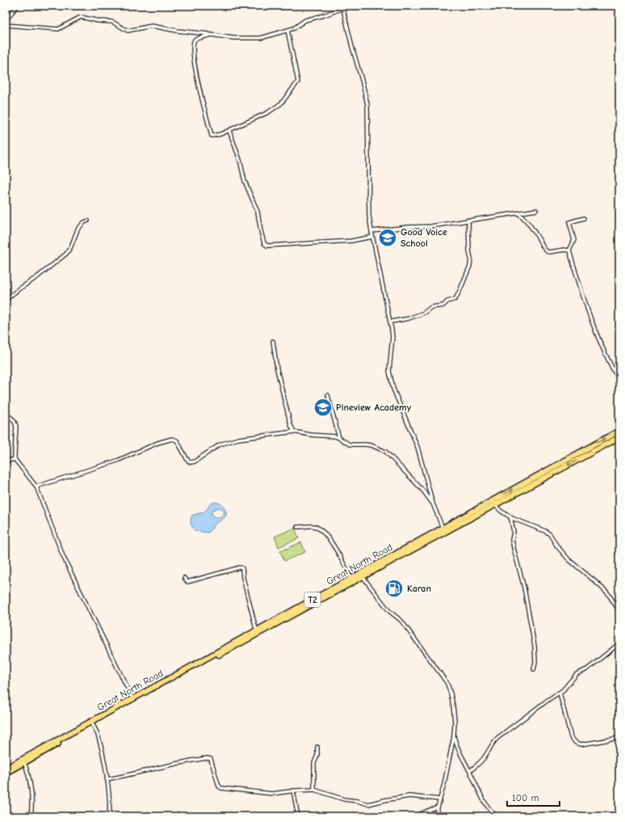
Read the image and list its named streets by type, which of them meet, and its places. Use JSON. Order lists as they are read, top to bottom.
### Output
{
  "streets": {
    "highway": ["Great North Road", "T2"]
  },
  "places": {
    "school or university": ["Good Voice School", "Pineview Academy"],
    "fuel station": ["Karan"]
  },
  "scale_bar": "100 m"
}
